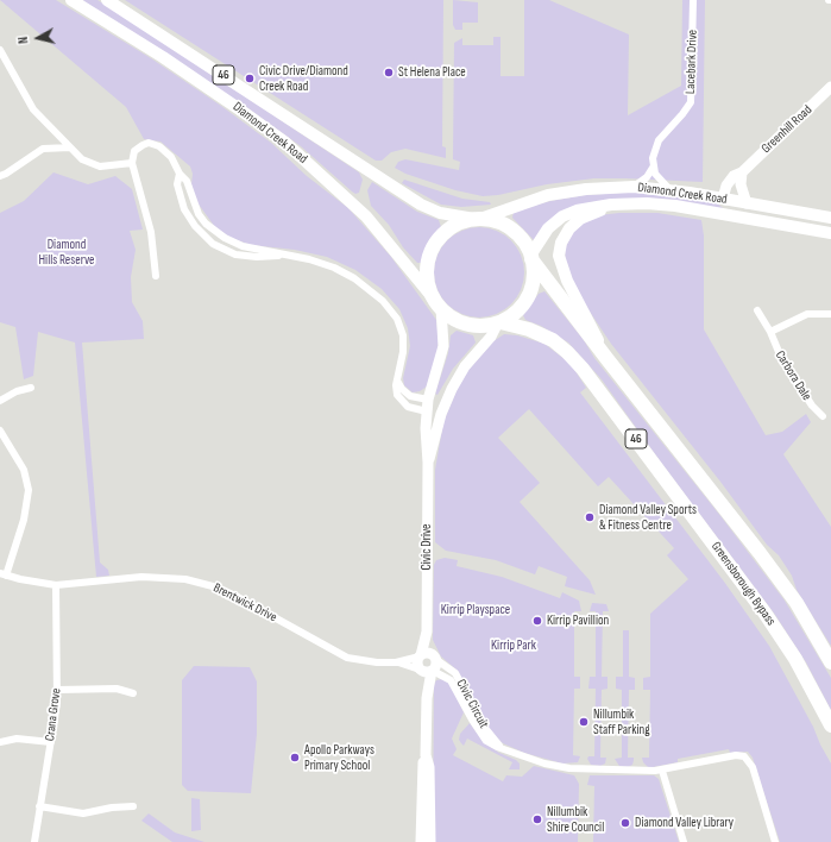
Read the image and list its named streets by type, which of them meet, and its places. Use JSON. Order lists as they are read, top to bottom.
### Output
{
  "streets": {
    "highway": ["46", "Greensborough Bypass"],
    "main road": ["Diamond Creek Road"],
    "street": [
      "Lacebark Drive",
      "Greenhill Road",
      "Carbora Dale",
      "Civic Drive",
      "Brentwick Drive",
      "Civic Circuit",
      "Crana Grove"
    ]
  },
  "crossings": [
    ["46", "Diamond Creek Road"],
    ["46", "Civic Drive"],
    ["46", "Greensborough Bypass"],
    ["Greenhill Road", "Diamond Creek Road"],
    ["Diamond Creek Road", "Civic Drive"],
    ["Diamond Creek Road", "Greensborough Bypass"],
    ["Civic Drive", "Greensborough Bypass"],
    ["Civic Drive", "Brentwick Drive"],
    ["Civic Drive", "Civic Circuit"],
    ["Brentwick Drive", "Civic Circuit"],
    ["Brentwick Drive", "Crana Grove"]
  ],
  "parks": ["Diamond Hills Reserve", "Kirrip Playspace", "Kirrip Park"],
  "places": [
    "St Helena Place",
    "Civic Drive/Diamond Creek Road",
    "Diamond Valley Sports & Fitness Centre",
    "Kirrip Pavillion",
    "Nillumbik Staff Parking",
    "Apollo Parkways Primary School",
    "Nillumbik Shire Council",
    "Diamond Valley Library"
  ],
  "north": "left"
}
